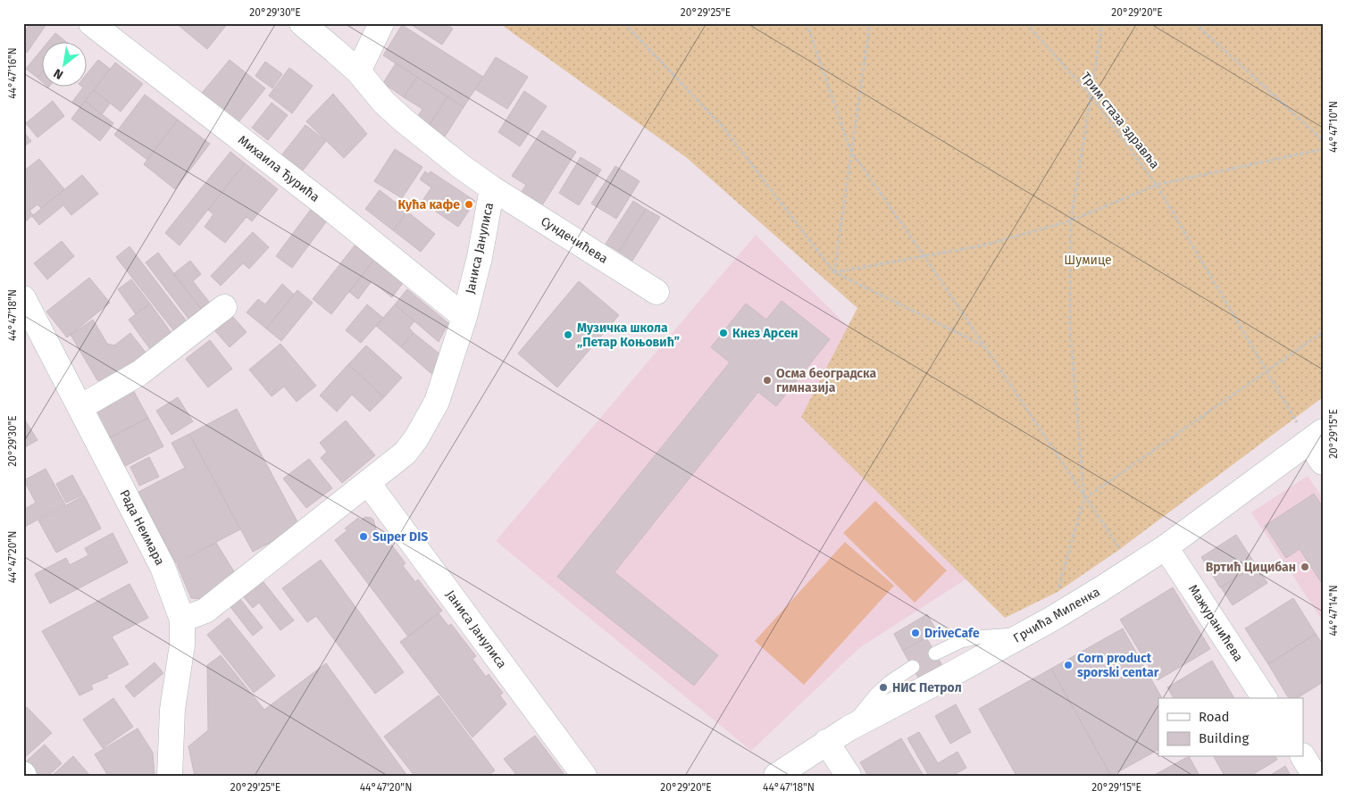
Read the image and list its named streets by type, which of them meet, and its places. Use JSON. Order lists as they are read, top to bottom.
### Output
{
  "streets": {
    "street": [
      "Михаила Ђурића",
      "Сундечићева",
      "Јаниса Јанулиса",
      "Рада Неимара",
      "Грчића Миленка",
      "Мажуранићева"
    ],
    "path": ["Трим стаза здравља"]
  },
  "crossings": [
    ["Михаила Ђурића", "Јаниса Јанулиса"],
    ["Сундечићева", "Јаниса Јанулиса"],
    ["Јаниса Јанулиса", "Рада Неимара"],
    ["Грчића Миленка", "Мажуранићева"]
  ],
  "parks": ["Шумице"],
  "places": [
    "Кућа кафе",
    "Кнез Арсен",
    "Музичка школа „Петар Коњовић”",
    "Осма београдска гимназија",
    "Super DIS",
    "Вртић Цицибан",
    "DriveCafe",
    "Corn product sporski centar",
    "НИС Петрол"
  ],
  "legend": ["Road", "Building"],
  "north": "bottom left",
  "coordinates": [
    "20°29'30\"E",
    "20°29'25\"E",
    "20°29'20\"E",
    "44°47'16\"N",
    "44°47'10\"N",
    "44°47'18\"N",
    "20°29'15\"E",
    "44°47'20\"N",
    "44°47'14\"N"
  ]
}
